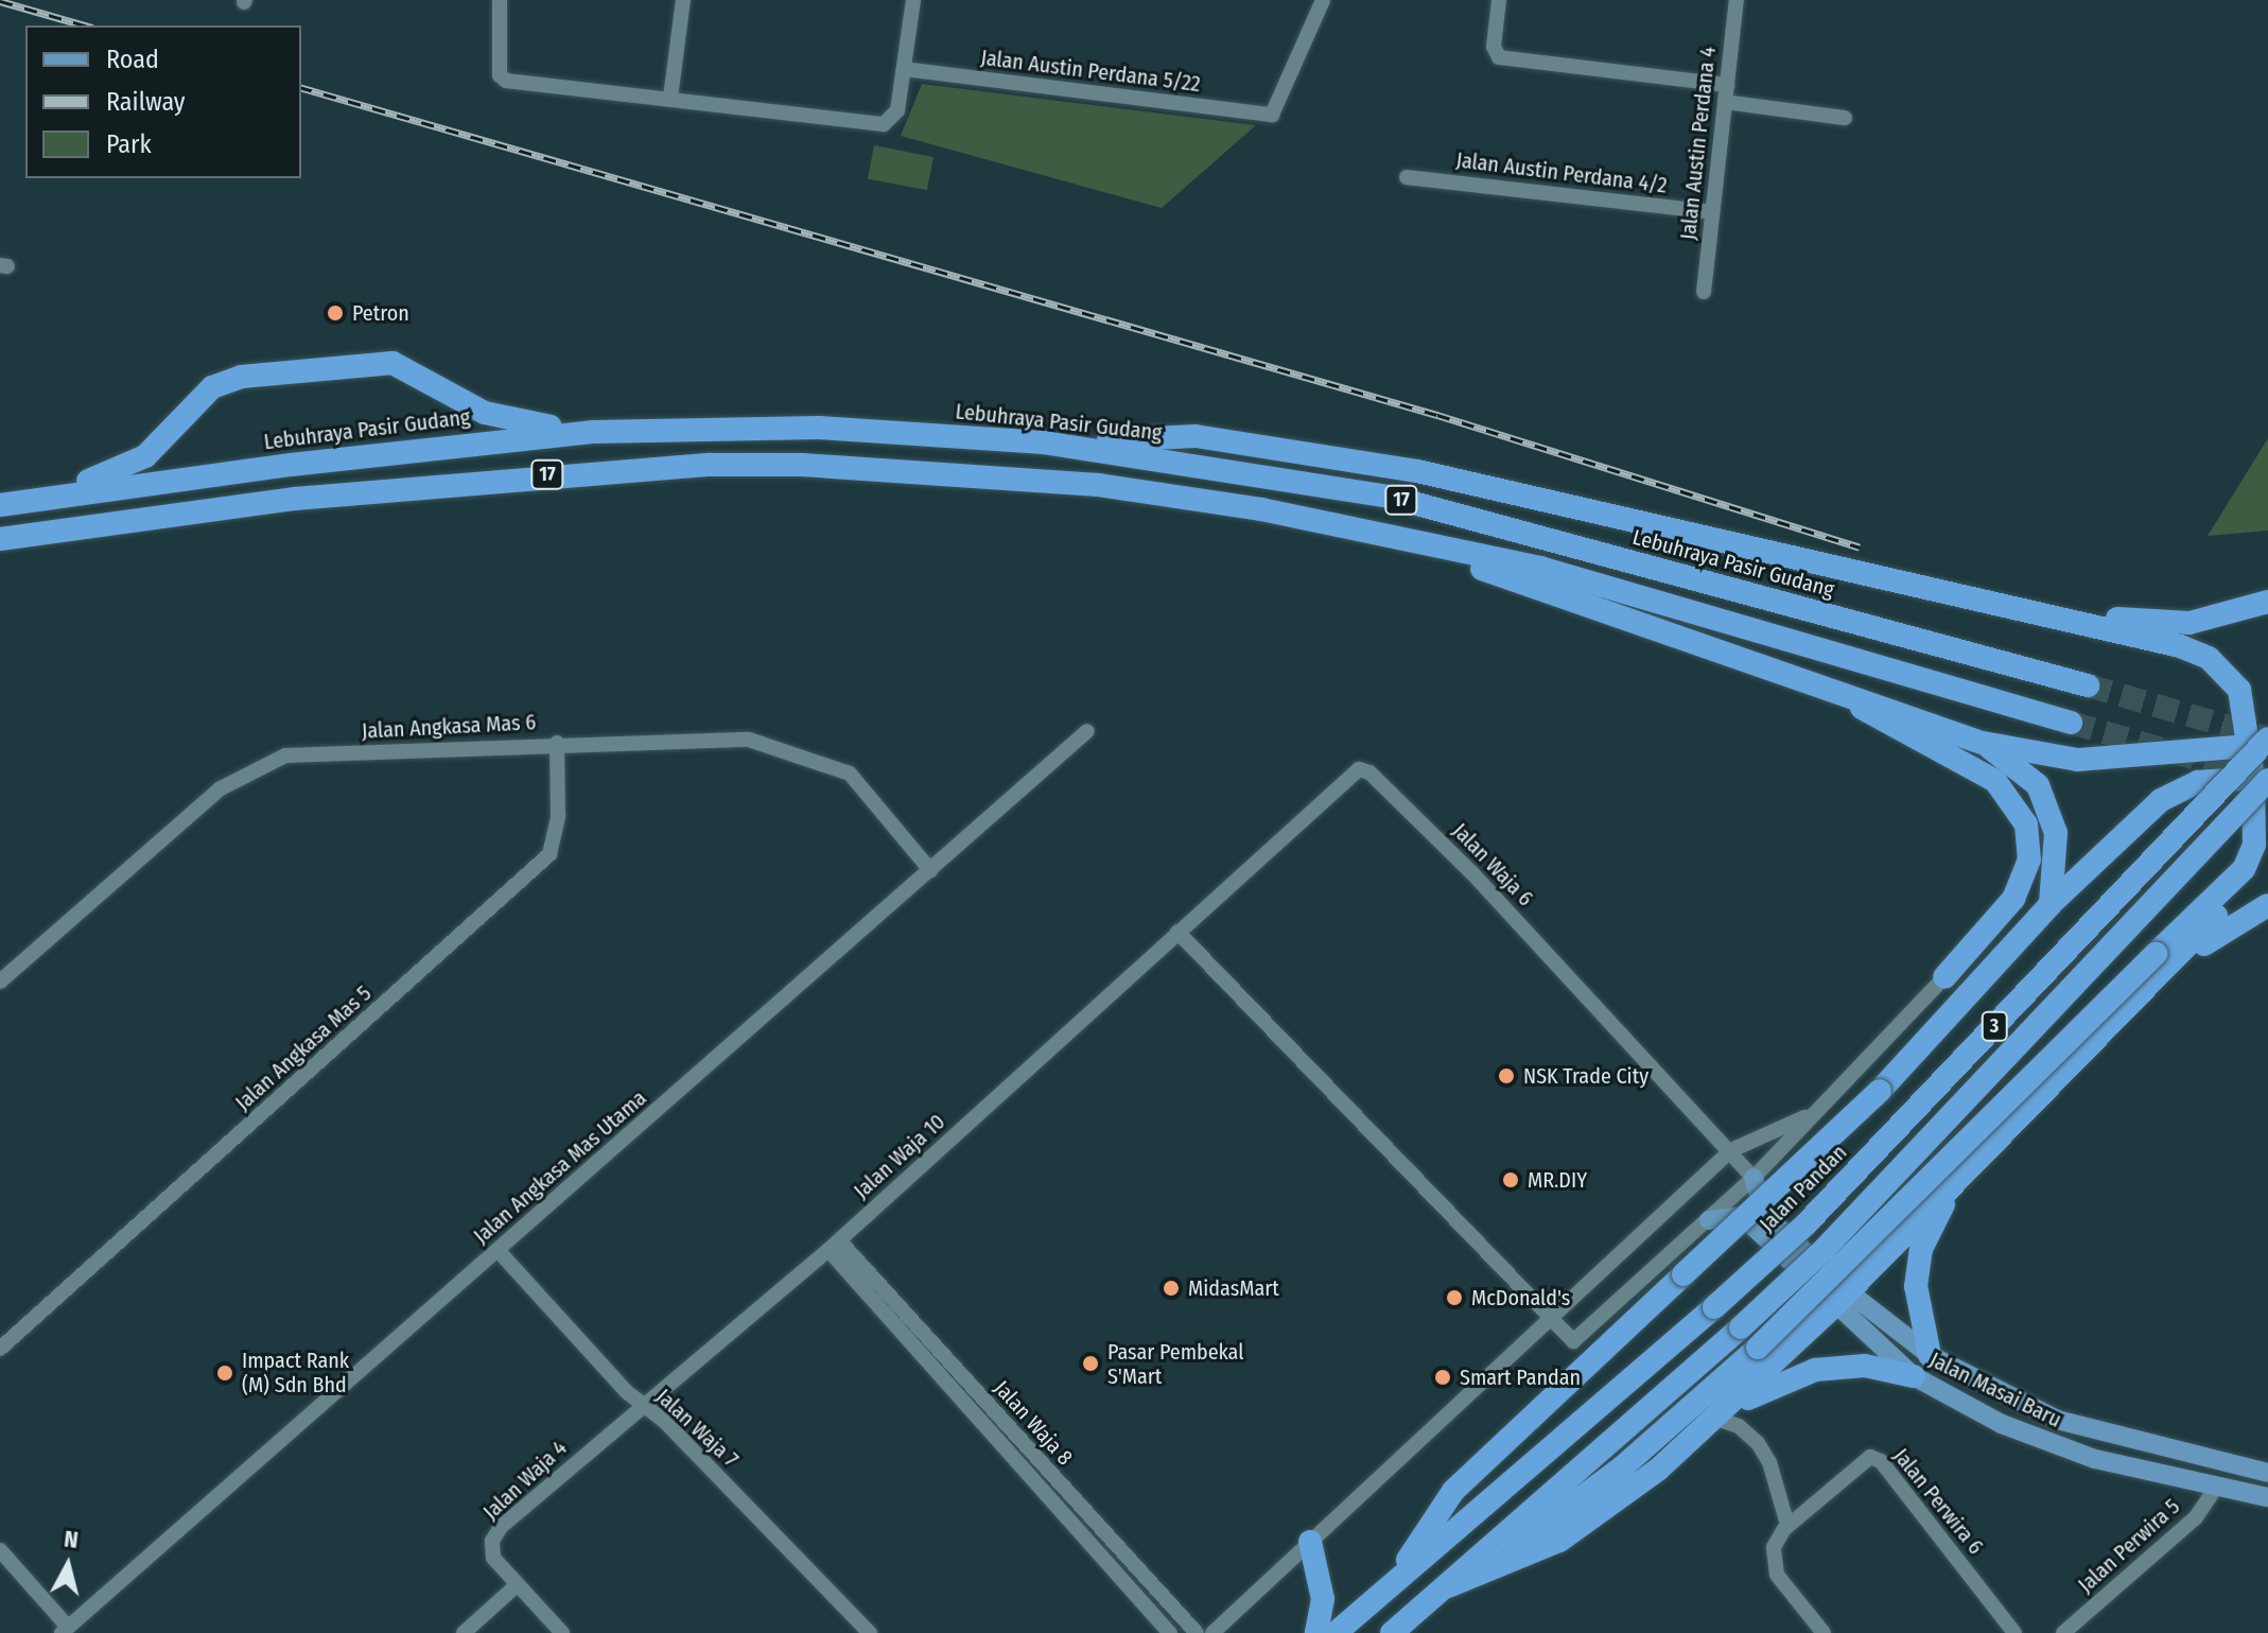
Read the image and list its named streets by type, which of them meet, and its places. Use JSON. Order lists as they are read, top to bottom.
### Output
{
  "streets": {
    "highway": [
      "Lebuhraya Pasir Gudang",
      "17",
      "3",
      "Jalan Pandan"
    ],
    "main road": ["Jalan Masai Baru"],
    "street": [
      "Jalan Austin Perdana 5/22",
      "Jalan Austin Perdana 4",
      "Jalan Austin Perdana 4/2",
      "Jalan Angkasa Mas 6",
      "Jalan Waja 6",
      "Jalan Angkasa Mas 5",
      "Jalan Waja 10",
      "Jalan Angkasa Mas Utama",
      "Jalan Waja 8",
      "Jalan Waja 7",
      "Jalan Waja 4",
      "Jalan Perwira 6",
      "Jalan Perwira 5"
    ]
  },
  "crossings": [
    ["Jalan Austin Perdana 4", "Jalan Austin Perdana 4/2"],
    ["Jalan Angkasa Mas 6", "Jalan Angkasa Mas 5"],
    ["Jalan Angkasa Mas 6", "Jalan Angkasa Mas Utama"],
    ["Jalan Waja 6", "Jalan Waja 10"],
    ["Jalan Waja 6", "Jalan Masai Baru"],
    ["Jalan Waja 10", "Jalan Waja 8"],
    ["Jalan Waja 10", "Jalan Waja 7"],
    ["Jalan Waja 10", "Jalan Waja 4"],
    ["Jalan Angkasa Mas Utama", "Jalan Waja 7"],
    ["Jalan Masai Baru", "Jalan Perwira 5"],
    ["Jalan Waja 7", "Jalan Waja 4"]
  ],
  "places": [
    "Petron",
    "NSK Trade City",
    "MR.DIY",
    "MidasMart",
    "McDonald's",
    "Pasar Pembekal S'Mart",
    "Impact Rank (M) Sdn Bhd",
    "Smart Pandan"
  ],
  "legend": ["Road", "Railway", "Park"],
  "north": "top"
}
